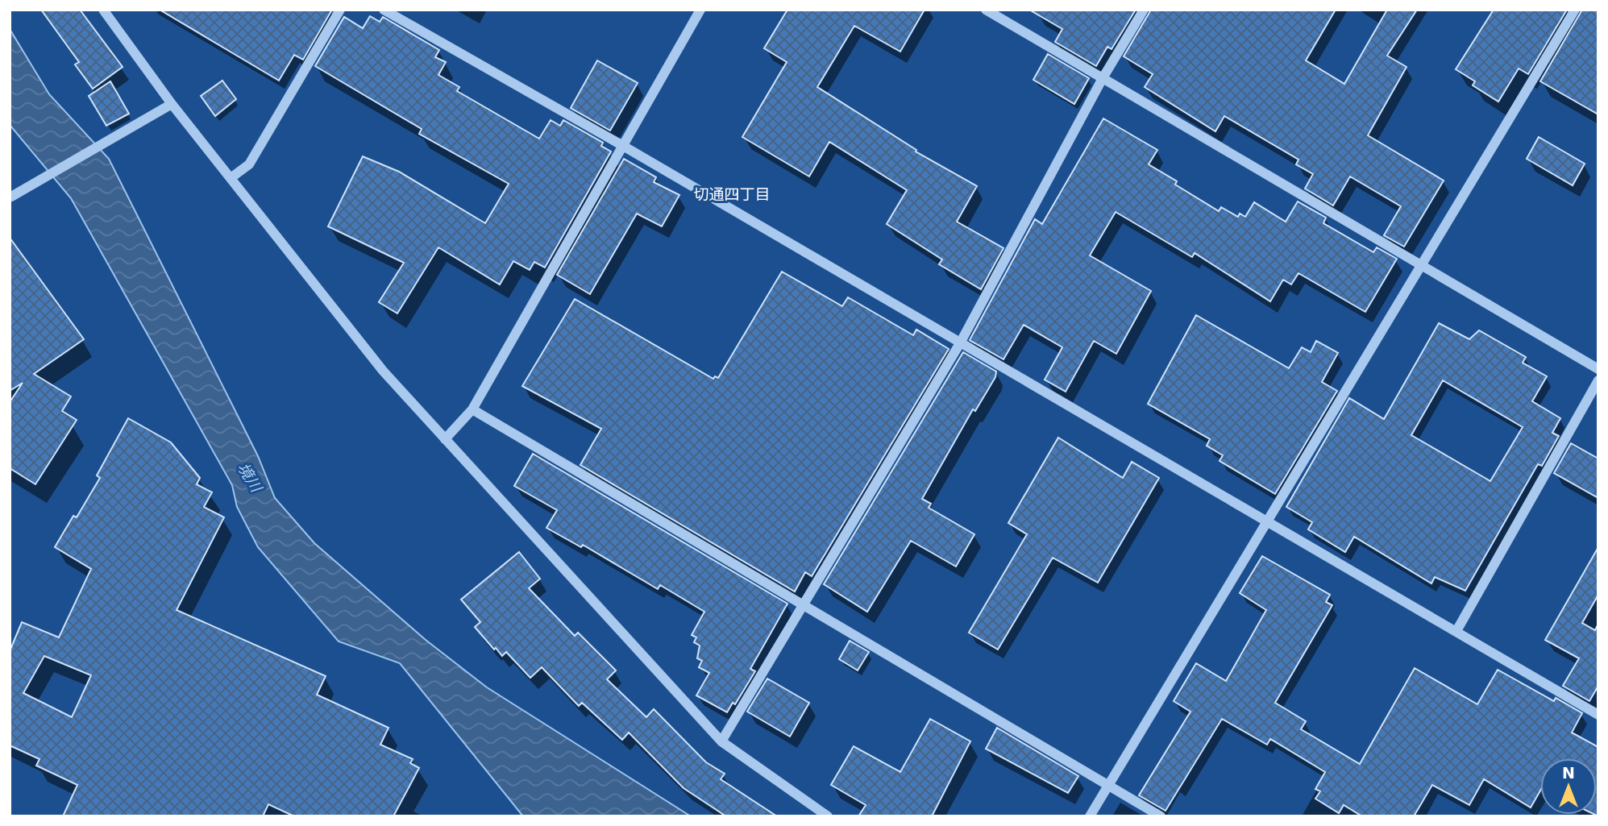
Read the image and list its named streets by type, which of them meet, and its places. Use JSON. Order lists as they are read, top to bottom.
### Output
{
  "districts": ["切通四丁目"],
  "water": ["境川"],
  "north": "top"
}
